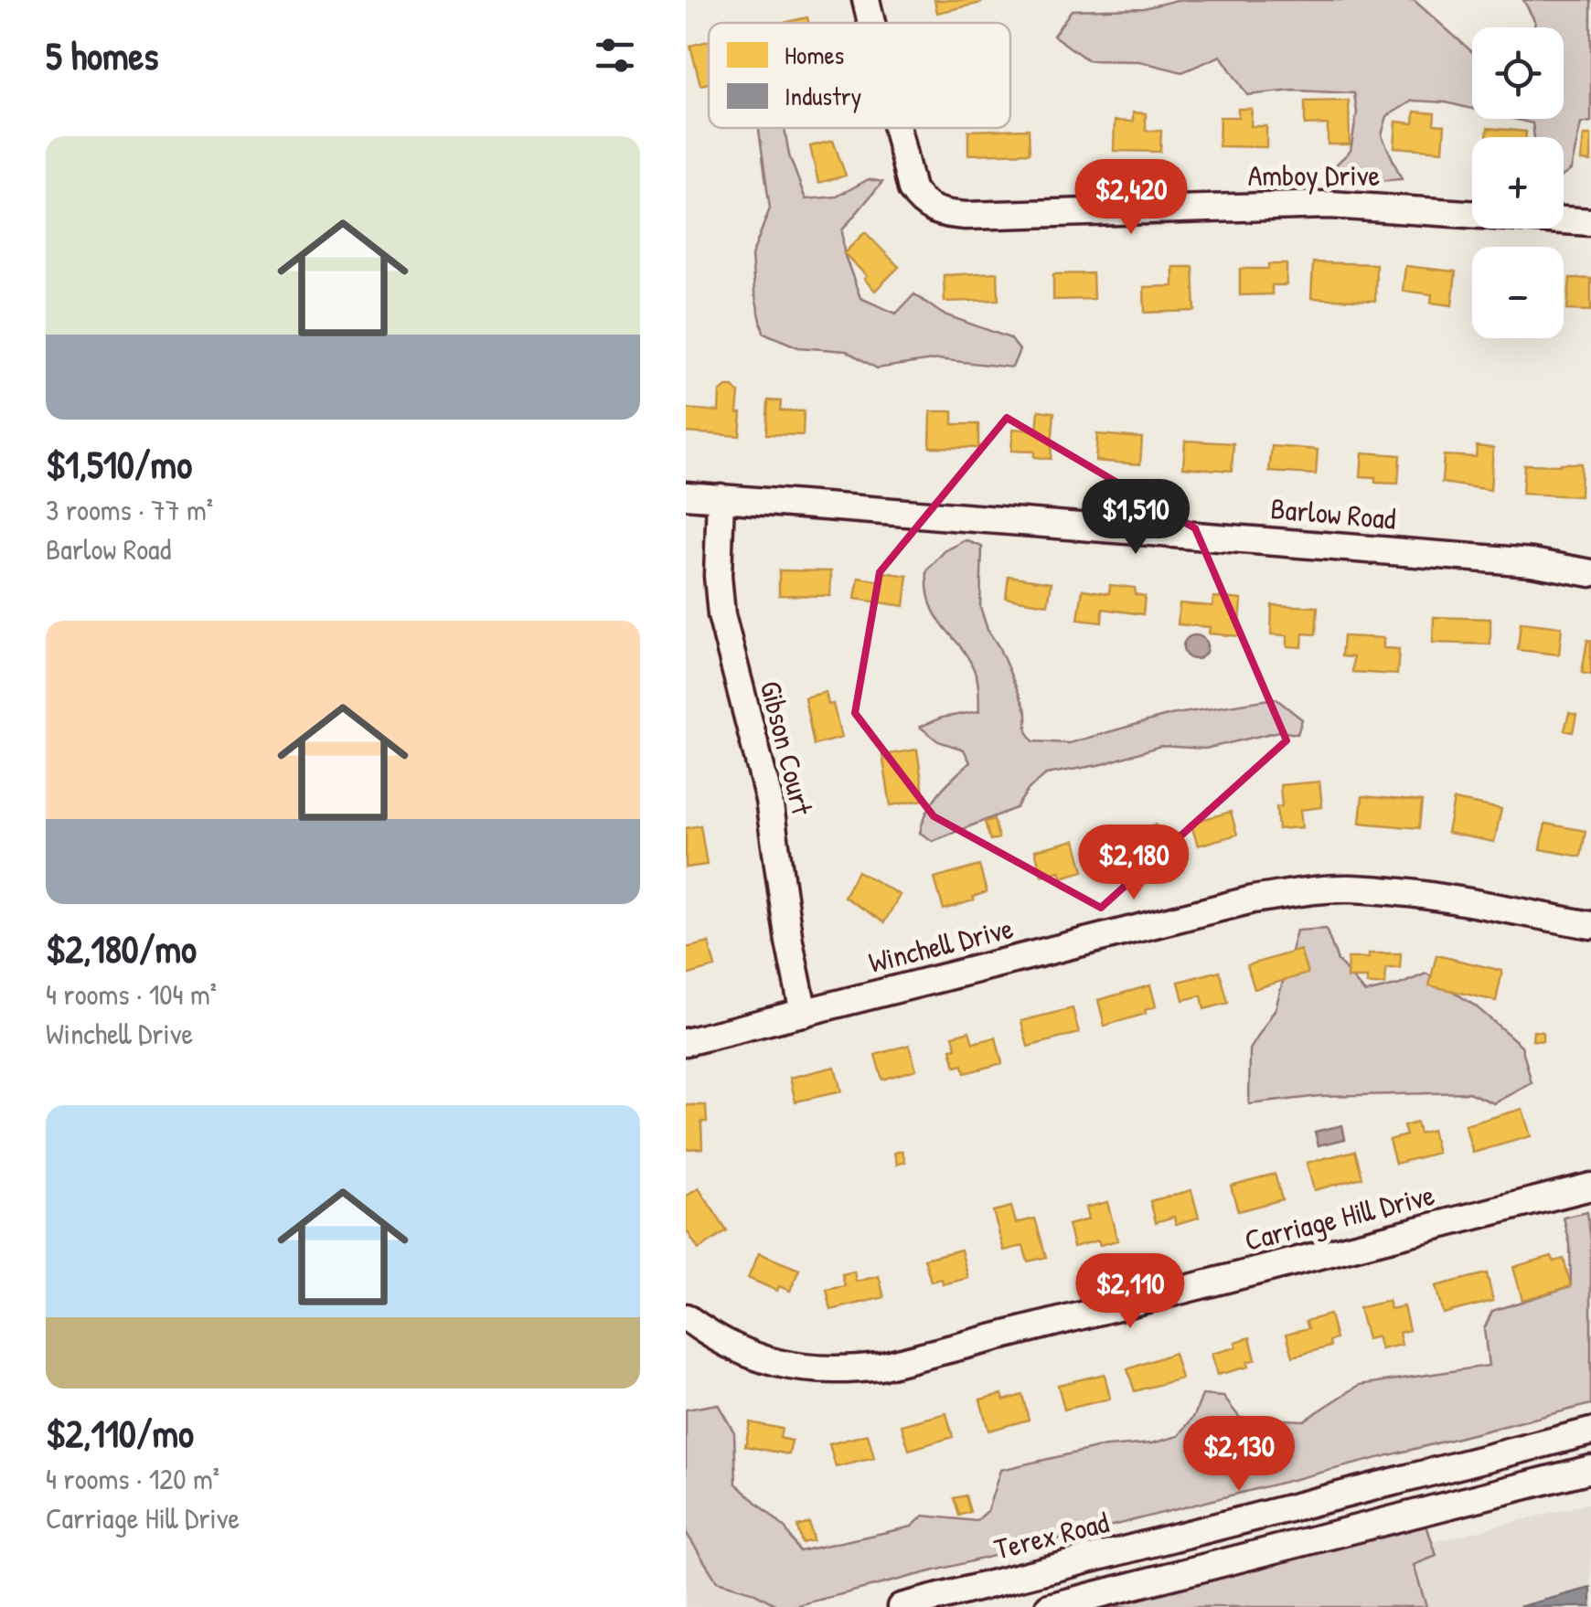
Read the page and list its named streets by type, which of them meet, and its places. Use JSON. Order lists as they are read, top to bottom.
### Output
{
  "streets": {
    "street": [
      "Amboy Drive",
      "Barlow Road",
      "Gibson Court",
      "Winchell Drive",
      "Carriage Hill Drive",
      "Terex Road"
    ]
  },
  "crossings": [
    ["Barlow Road", "Gibson Court"],
    ["Gibson Court", "Winchell Drive"]
  ],
  "legend": ["Homes", "Industry"],
  "page": {
    "heading": "5 homes",
    "map_buttons": ["+", "−"],
    "list": [
      {
        "name": "$1,510/mo",
        "note": "3 rooms · 77 m² · Barlow Road"
      },
      {
        "name": "$2,180/mo",
        "note": "4 rooms · 104 m² · Winchell Drive"
      },
      {
        "name": "$2,110/mo",
        "note": "4 rooms · 120 m² · Carriage Hill Drive"
      }
    ],
    "price": [
      "$2,420",
      "$1,510",
      "$2,180",
      "$2,110",
      "$2,130"
    ]
  }
}
